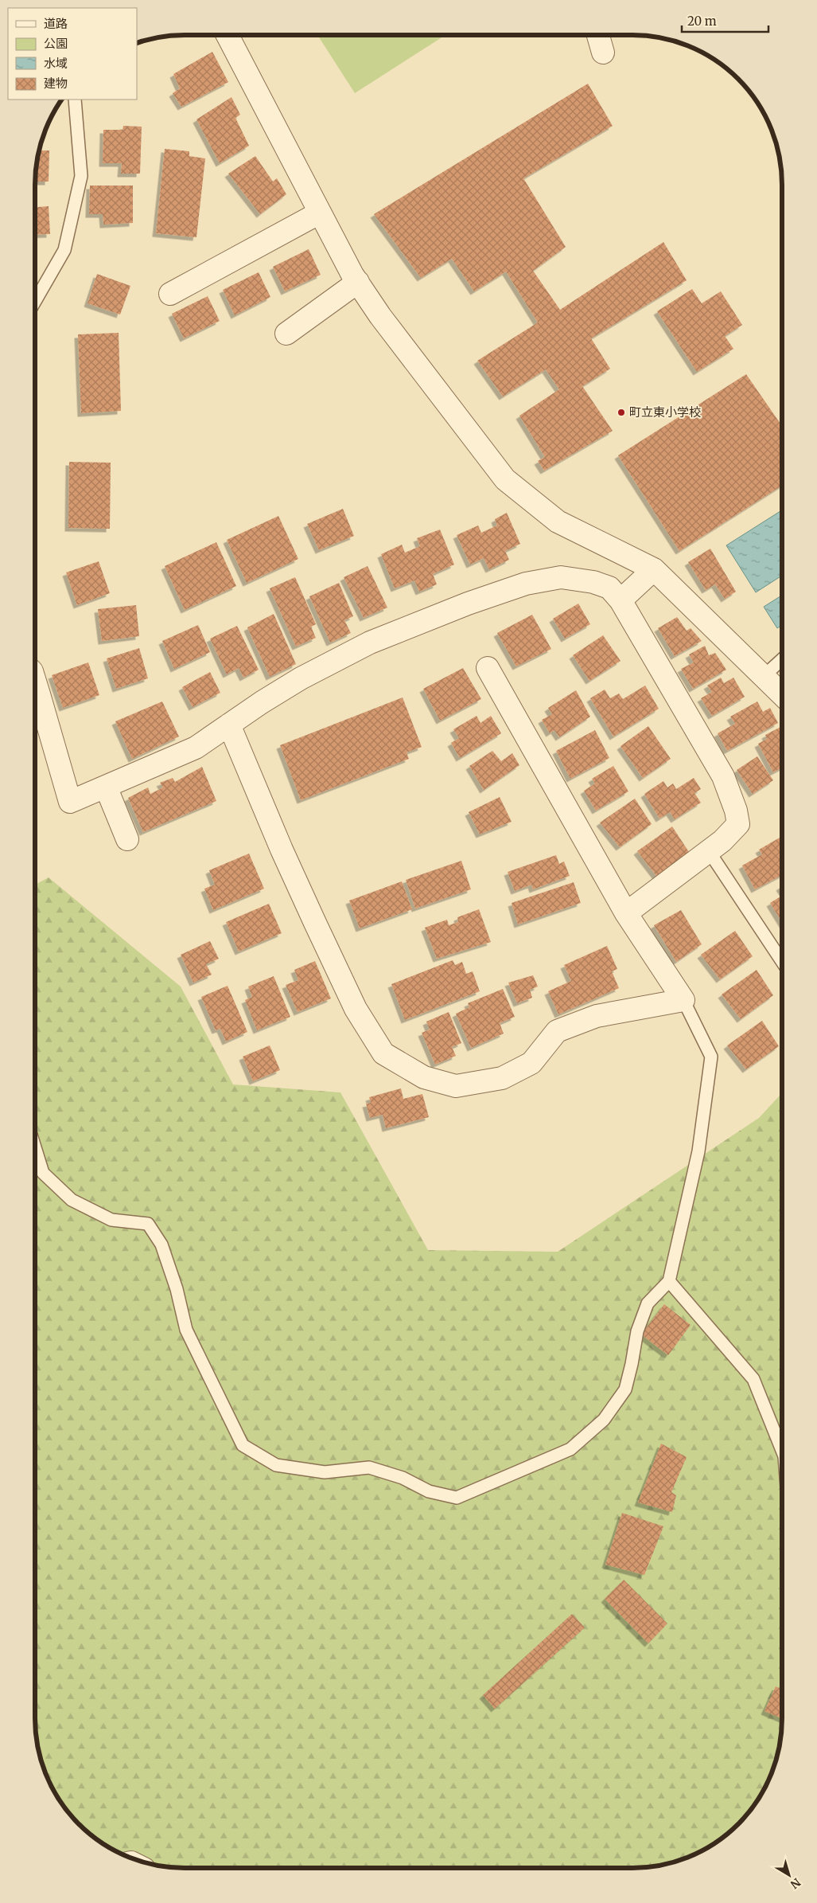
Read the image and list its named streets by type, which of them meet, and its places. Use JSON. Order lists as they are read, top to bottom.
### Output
{
  "places": ["町立東小学校"],
  "legend": [
    "道路",
    "公園",
    "水域",
    "建物"
  ],
  "scale_bar": "20 m",
  "north": "bottom right"
}
